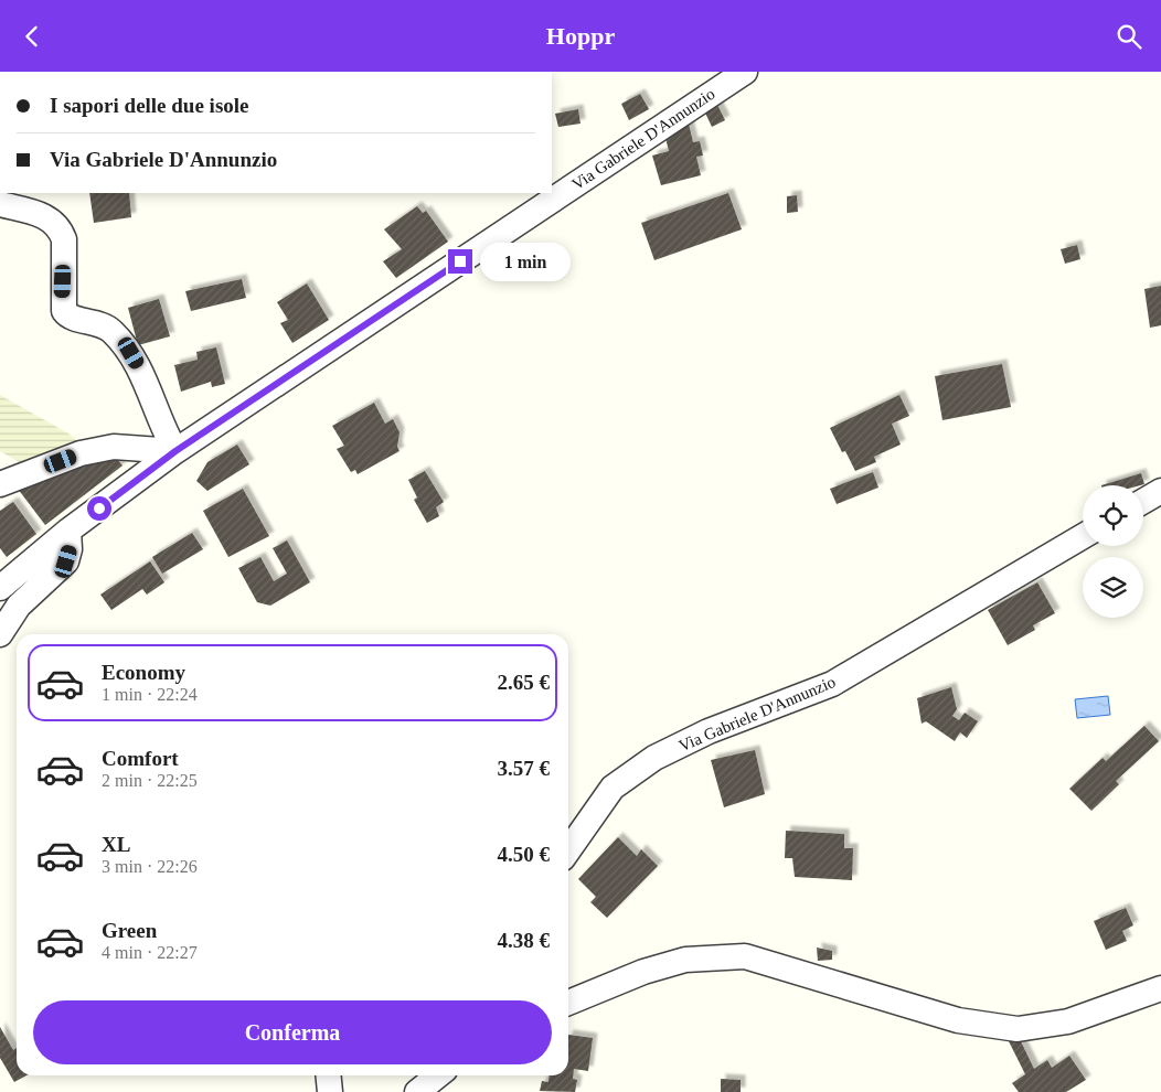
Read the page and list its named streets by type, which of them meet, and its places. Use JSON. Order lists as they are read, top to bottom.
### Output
{
  "streets": {
    "street": ["Via Gabriele D'Annunzio"]
  },
  "page": {
    "header": "Hoppr",
    "banner": ["I sapori delle due isole", "Via Gabriele D'Annunzio"],
    "bubble": "1 min",
    "list": [
      {
        "name": "Economy",
        "note": "1 min · 22:24",
        "value": "2.65 €"
      },
      {
        "name": "Comfort",
        "note": "2 min · 22:25",
        "value": "3.57 €"
      },
      {
        "name": "XL",
        "note": "3 min · 22:26",
        "value": "4.50 €"
      },
      {
        "name": "Green",
        "note": "4 min · 22:27",
        "value": "4.38 €"
      }
    ],
    "buttons": "Conferma"
  }
}
